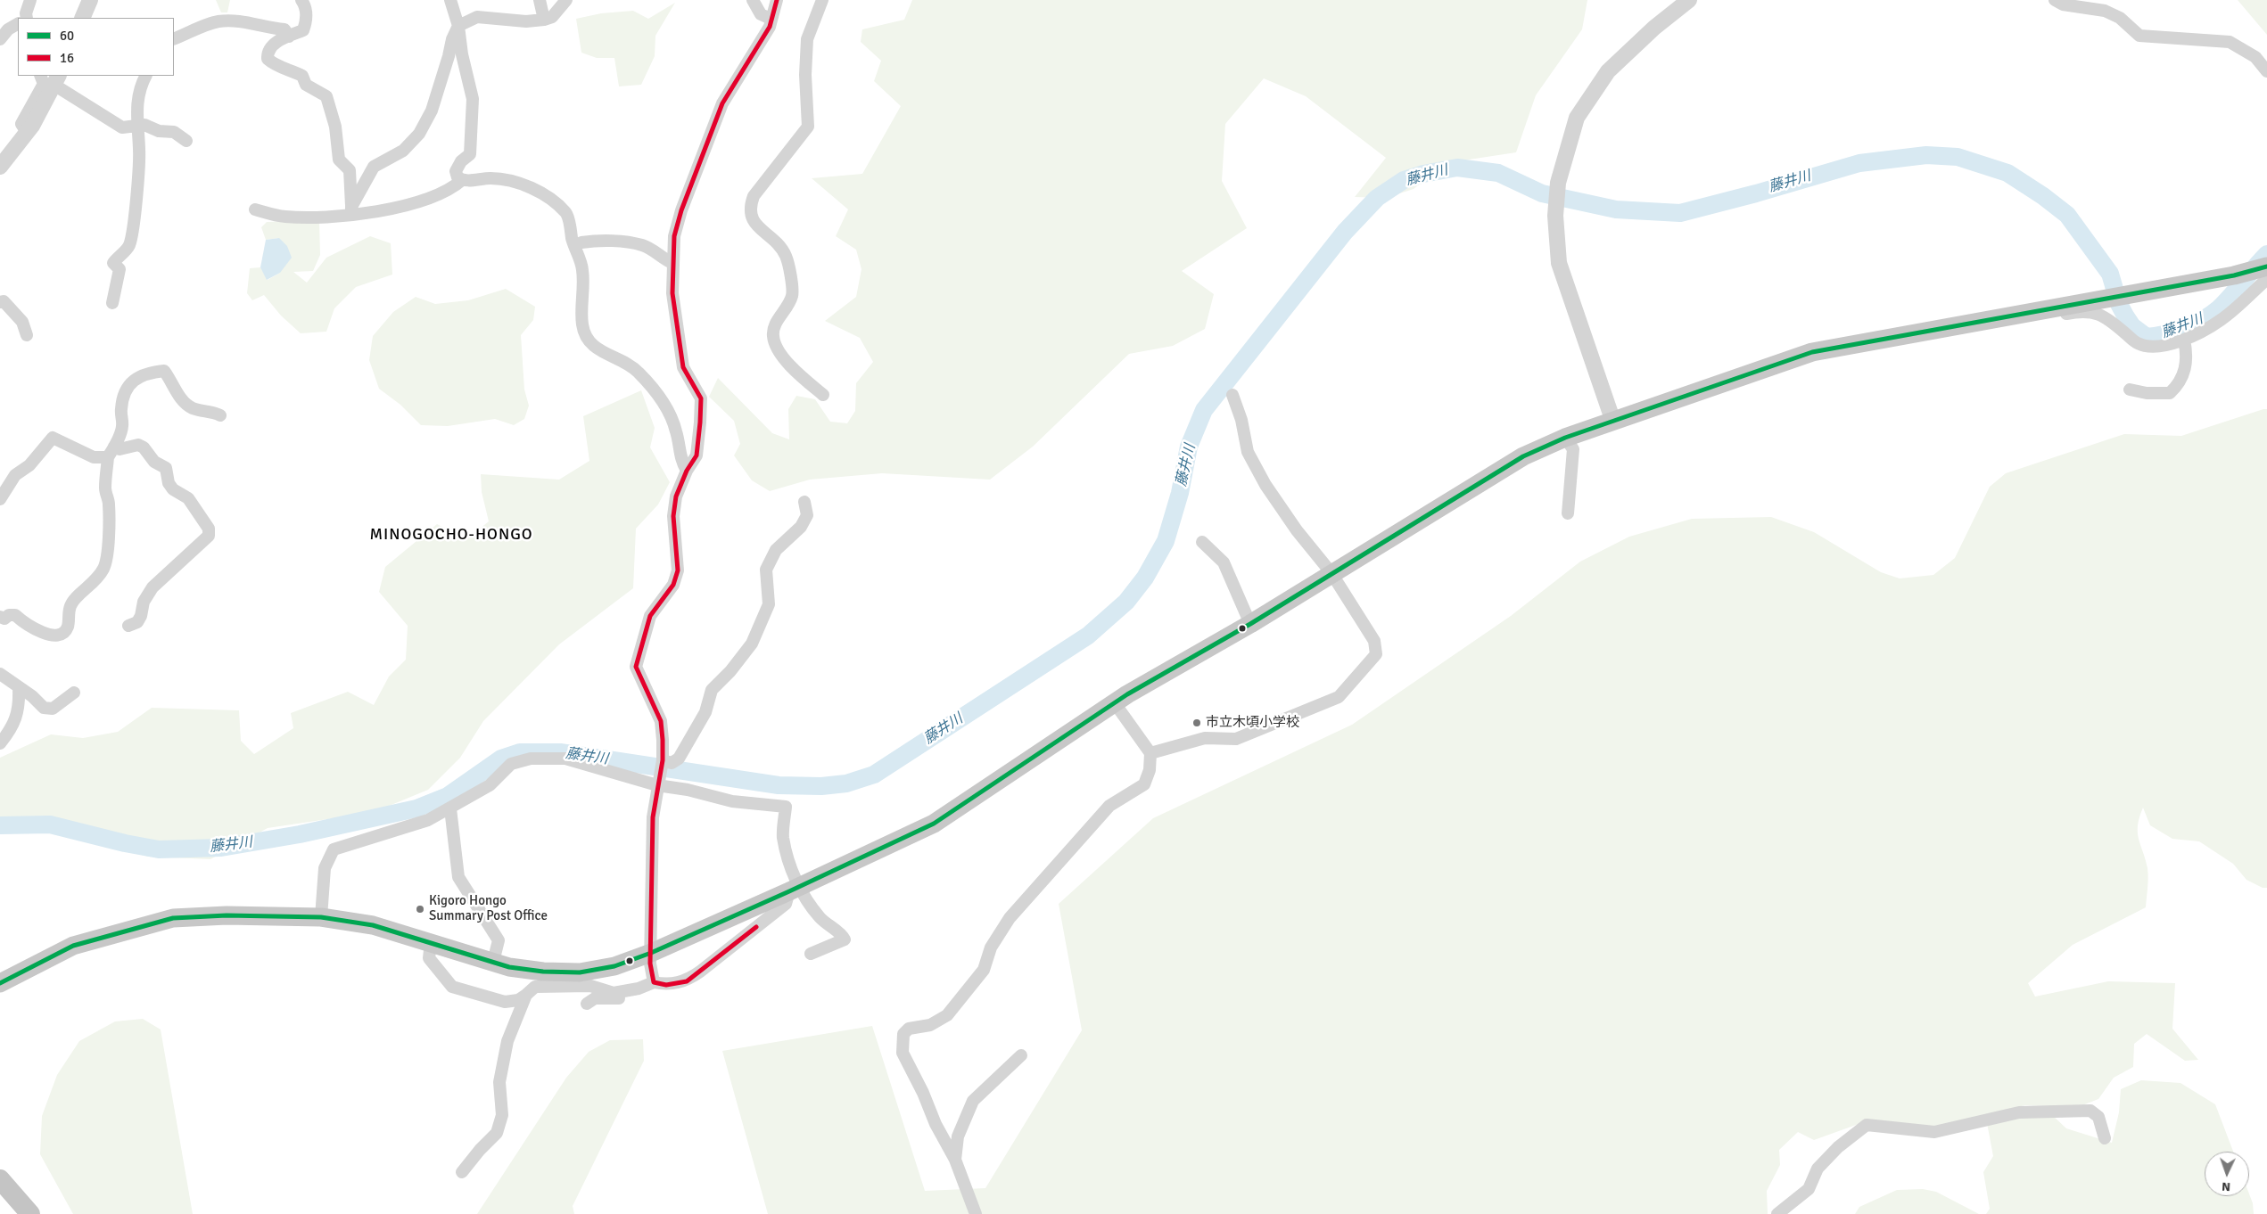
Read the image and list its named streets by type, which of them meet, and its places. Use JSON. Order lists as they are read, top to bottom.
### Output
{
  "districts": ["MINOGOCHO-HONGO"],
  "water": ["藤井川"],
  "places": ["市立木頃小学校", "Kigoro Hongo Summary Post Office"],
  "lines": ["transit line 16", "transit line 60"],
  "legend": ["60", "16"],
  "north": "bottom"
}
